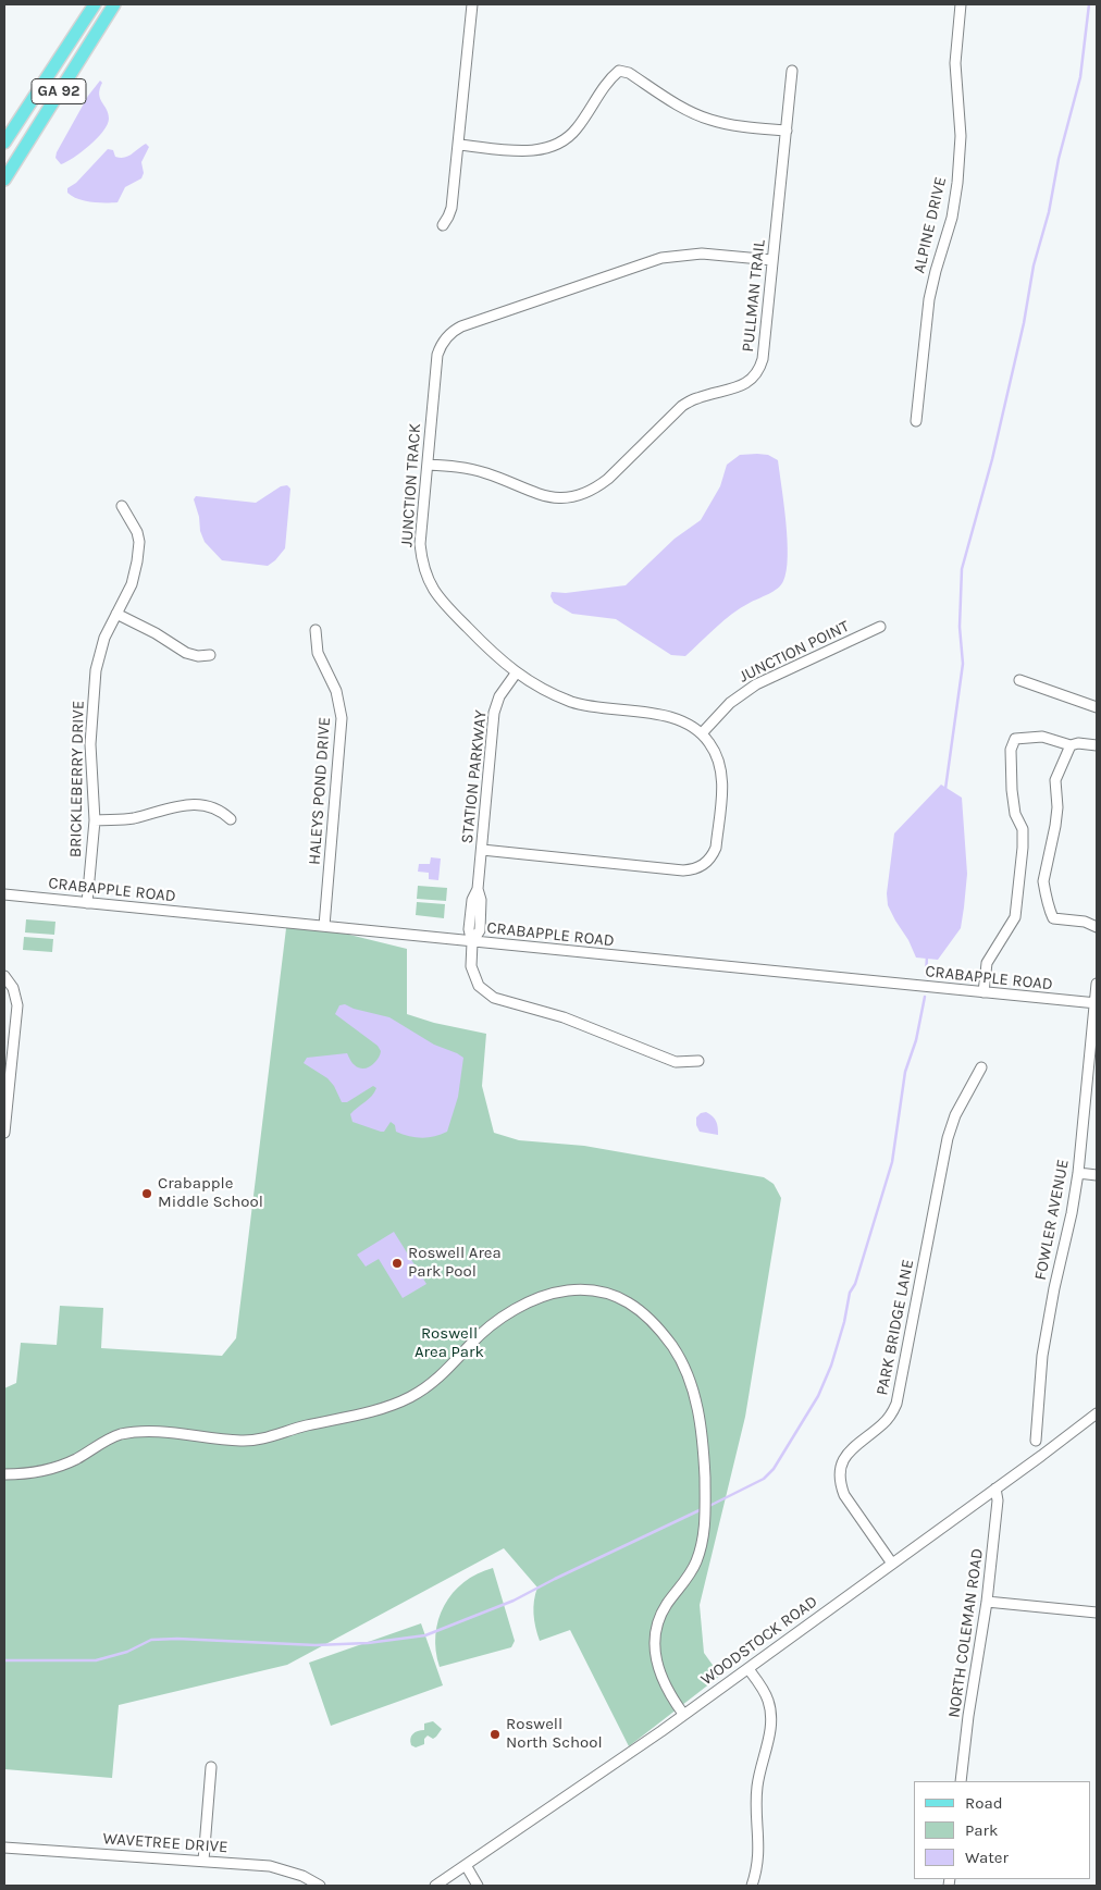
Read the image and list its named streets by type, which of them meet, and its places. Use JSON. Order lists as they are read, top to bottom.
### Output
{
  "streets": {
    "main road": ["GA 92"],
    "street": [
      "ALPINE DRIVE",
      "PULLMAN TRAIL",
      "JUNCTION TRACK",
      "JUNCTION POINT",
      "STATION PARKWAY",
      "BRICKLEBERRY DRIVE",
      "HALEYS POND DRIVE",
      "CRABAPPLE ROAD",
      "FOWLER AVENUE",
      "PARK BRIDGE LANE",
      "NORTH COLEMAN ROAD",
      "WOODSTOCK ROAD",
      "WAVETREE DRIVE"
    ]
  },
  "crossings": [
    ["PULLMAN TRAIL", "JUNCTION TRACK"],
    ["JUNCTION TRACK", "JUNCTION POINT"],
    ["JUNCTION TRACK", "STATION PARKWAY"],
    ["STATION PARKWAY", "CRABAPPLE ROAD"],
    ["BRICKLEBERRY DRIVE", "CRABAPPLE ROAD"],
    ["HALEYS POND DRIVE", "CRABAPPLE ROAD"],
    ["CRABAPPLE ROAD", "FOWLER AVENUE"],
    ["PARK BRIDGE LANE", "WOODSTOCK ROAD"],
    ["NORTH COLEMAN ROAD", "WOODSTOCK ROAD"]
  ],
  "parks": ["Roswell Area Park"],
  "places": ["Crabapple Middle School", "Roswell Area Park Pool", "Roswell North School"],
  "legend": ["Road", "Park", "Water"]
}
